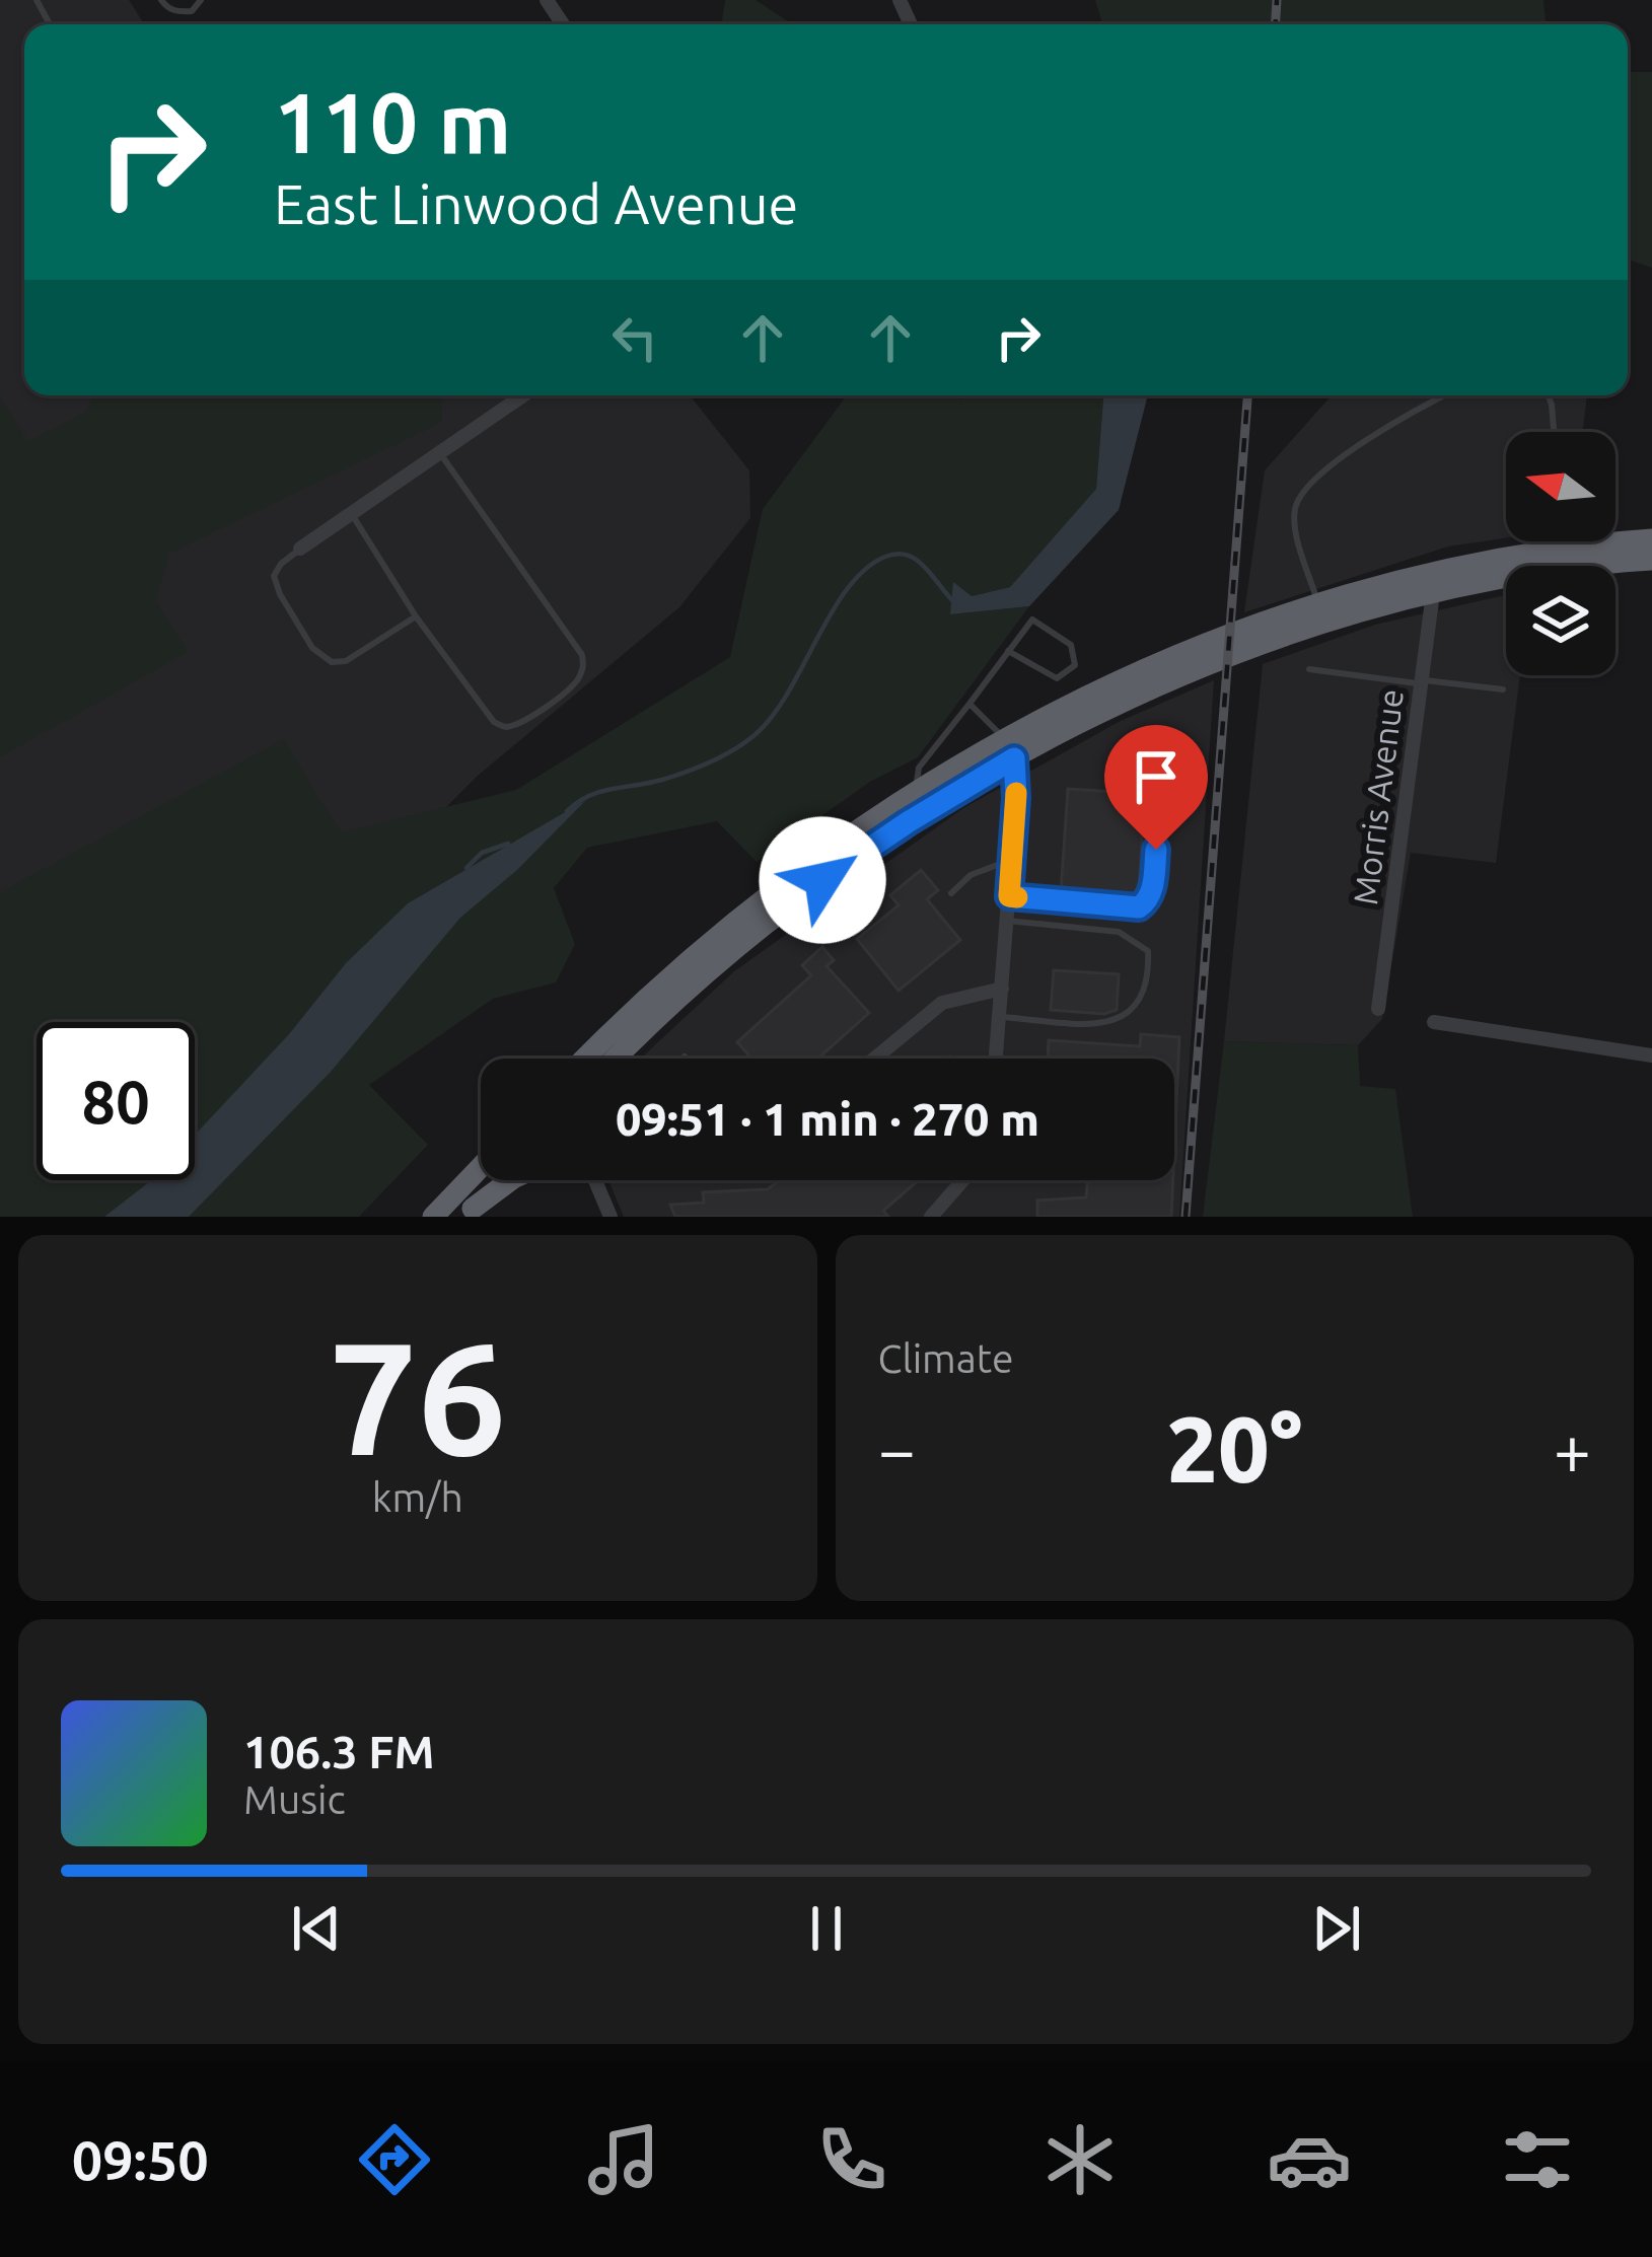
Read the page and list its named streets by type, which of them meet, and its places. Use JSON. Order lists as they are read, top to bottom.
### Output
{
  "streets": {
    "street": ["Morris Avenue"]
  },
  "north": "left",
  "page": {
    "turn": ["110 m", "East Linwood Avenue"],
    "limit": "80",
    "trip": "09:51 · 1 min · 270 m",
    "tile": [
      ["76", "km/h"],
      "Climate"
    ],
    "heat": ["−", "20°", "+"],
    "song": ["106.3 FM", "Music"],
    "tabs": "09:50"
  }
}
